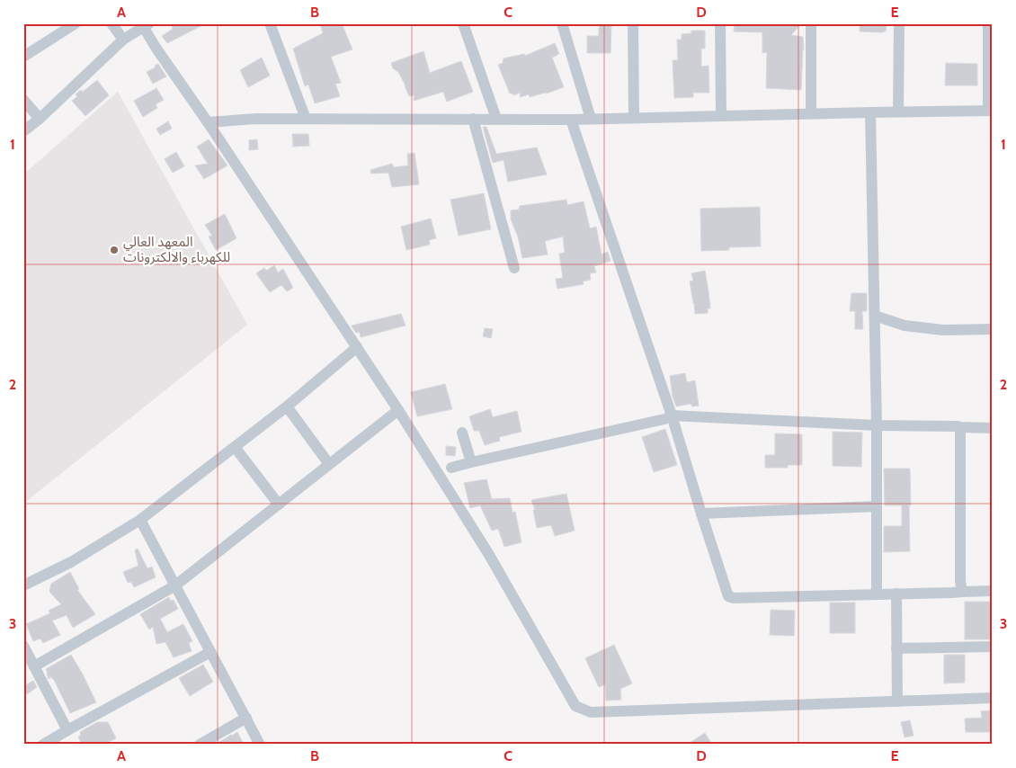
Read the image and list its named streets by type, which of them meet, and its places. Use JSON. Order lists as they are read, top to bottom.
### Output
{
  "places": ["المعهد العالي للكهرباء والالكترونات"],
  "grid": {
    "columns": [
      "A",
      "B",
      "C",
      "D",
      "E"
    ],
    "rows": ["1", "2", "3"]
  }
}
